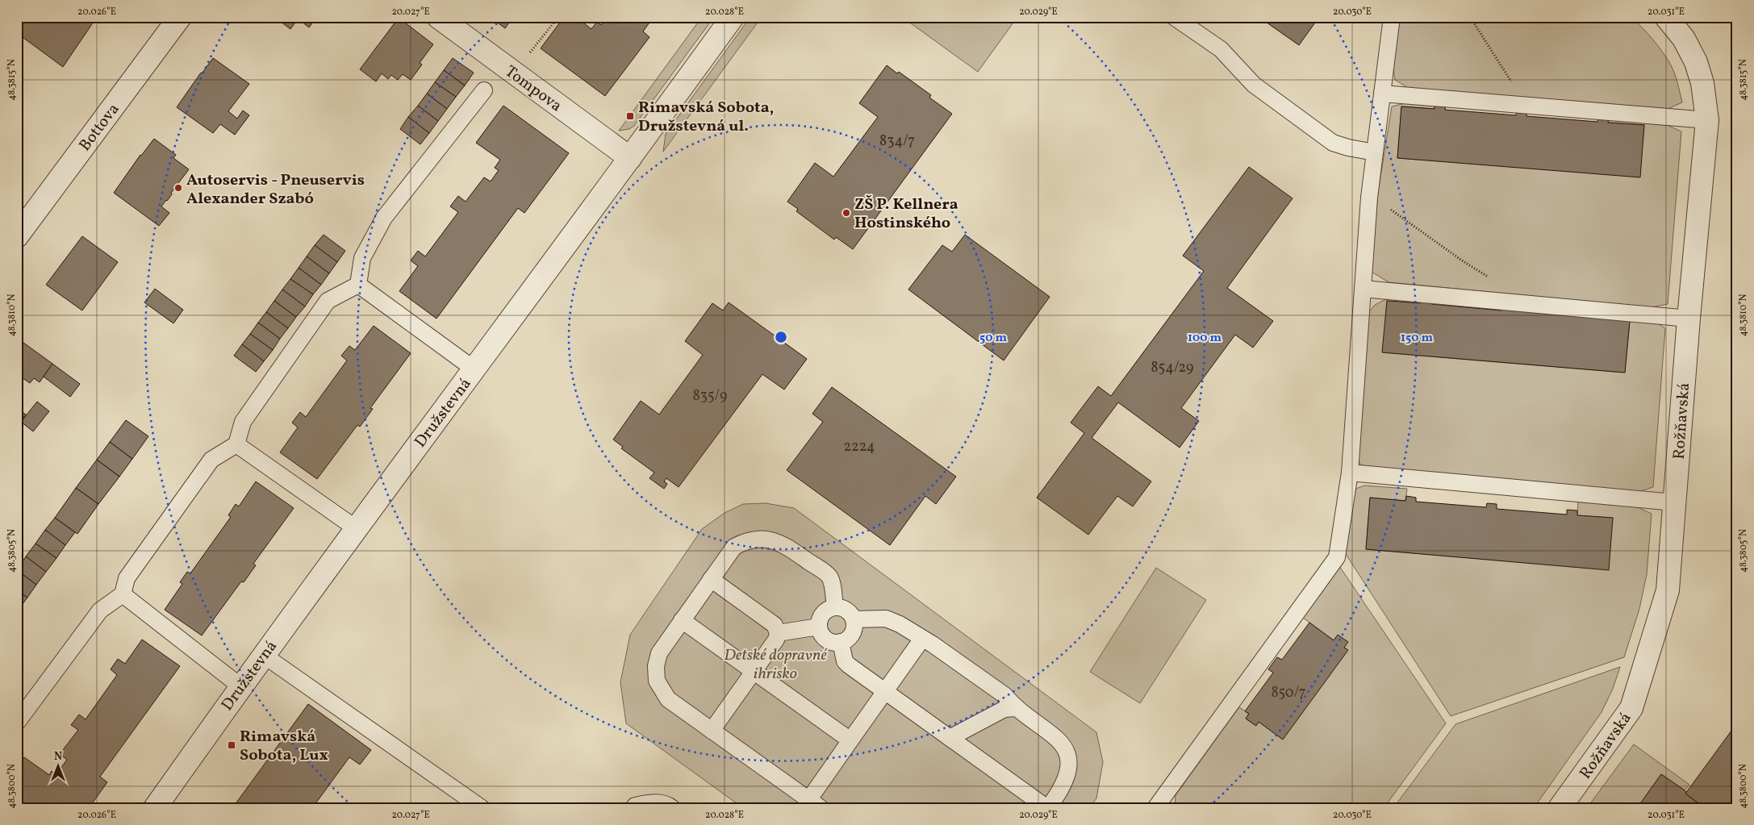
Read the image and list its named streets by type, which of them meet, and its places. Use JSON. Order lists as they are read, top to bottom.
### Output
{
  "streets": {
    "street": [
      "Tompova",
      "Bottova",
      "Družstevná",
      "Rožňavská"
    ]
  },
  "crossings": [
    ["Tompova", "Družstevná"]
  ],
  "parks": ["Detské dopravné ihrisko"],
  "places": {
    "transit": ["Rimavská Sobota, Družstevná ul.", "Rimavská Sobota, Lux"],
    "other": ["Autoservis - Pneuservis Alexander Szabó", "ZŠ P. Kellnera Hostinského"]
  },
  "house_numbers": [
    "834/7",
    "854/29",
    "835/9",
    "2224",
    "850/7"
  ],
  "north": "top",
  "coordinates": [
    "20.026°E",
    "20.027°E",
    "20.028°E",
    "20.029°E",
    "20.030°E",
    "20.031°E",
    "48.3815°N",
    "48.3810°N",
    "48.3805°N",
    "48.3800°N"
  ],
  "rings": ["50 m", "100 m", "150 m"]
}
